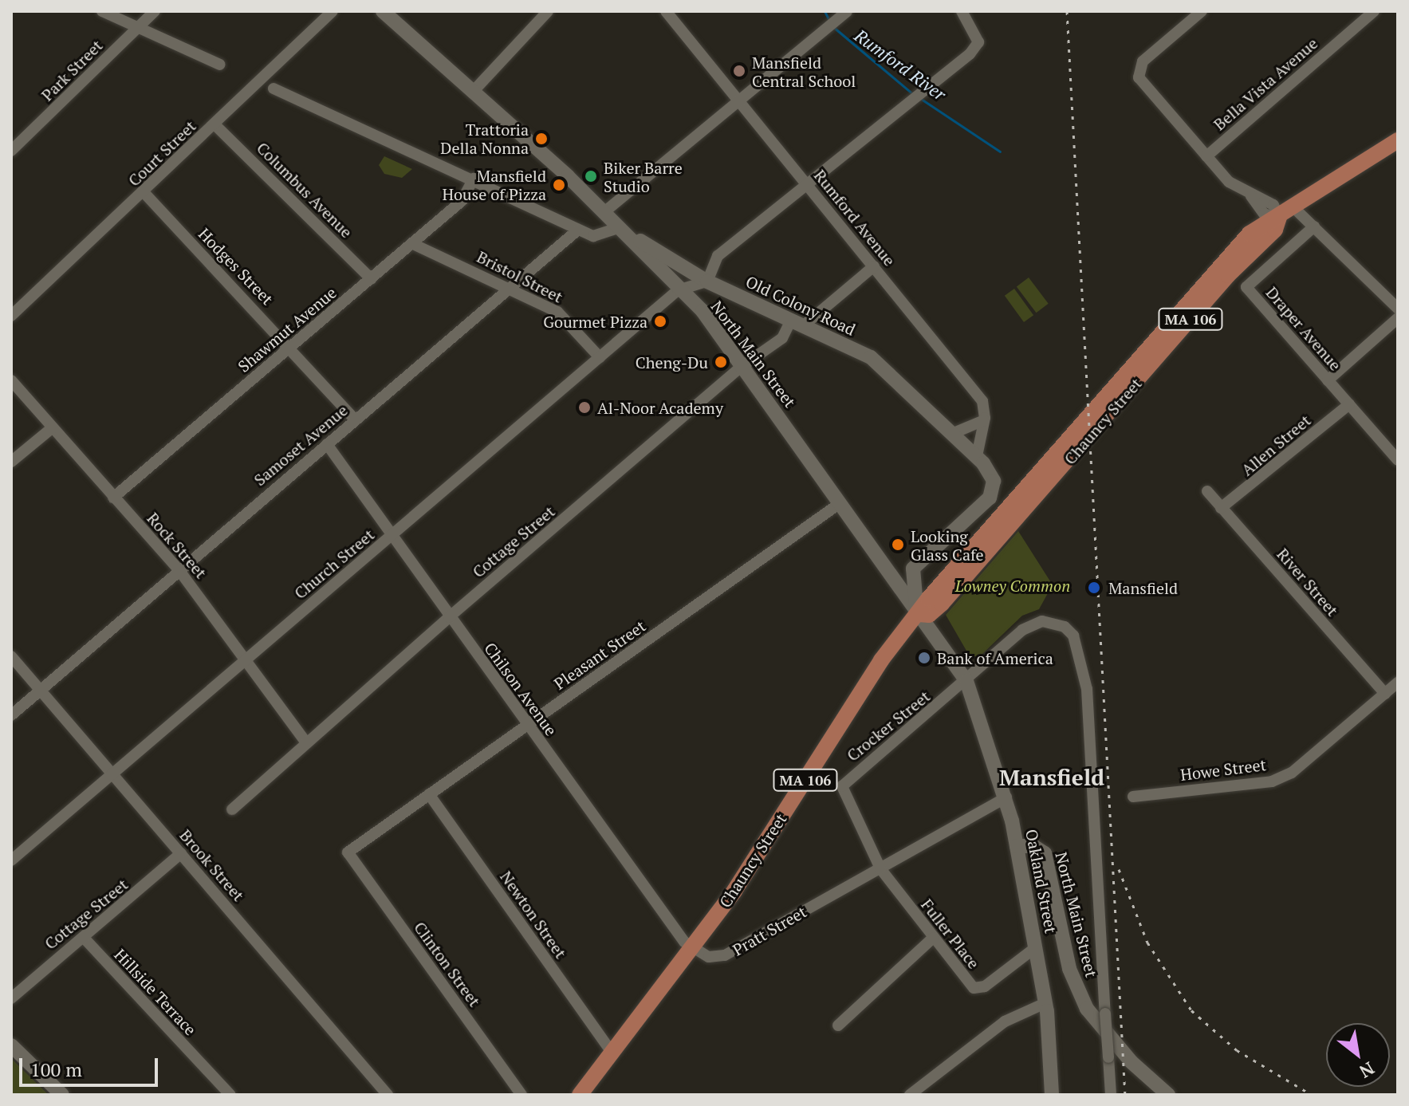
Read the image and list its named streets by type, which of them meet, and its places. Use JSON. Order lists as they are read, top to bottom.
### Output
{
  "streets": {
    "main road": [
      "Old Colony Road",
      "MA 106",
      "North Main Street",
      "Chauncy Street",
      "Oakland Street"
    ],
    "street": [
      "Park Street",
      "Bella Vista Avenue",
      "Court Street",
      "Columbus Avenue",
      "Rumford Avenue",
      "Hodges Street",
      "Bristol Street",
      "Draper Avenue",
      "Shawmut Avenue",
      "Samoset Avenue",
      "Allen Street",
      "Cottage Street",
      "Rock Street",
      "Church Street",
      "River Street",
      "Pleasant Street",
      "Chilson Avenue",
      "Crocker Street",
      "Howe Street",
      "Brook Street",
      "Newton Street",
      "Pratt Street",
      "Fuller Place",
      "Clinton Street",
      "Hillside Terrace"
    ]
  },
  "crossings": [
    ["Court Street", "Columbus Avenue"],
    ["Court Street", "Hodges Street"],
    ["Columbus Avenue", "Shawmut Avenue"],
    ["Rumford Avenue", "Old Colony Road"],
    ["Rumford Avenue", "Cottage Street"],
    ["Hodges Street", "Shawmut Avenue"],
    ["Hodges Street", "Samoset Avenue"],
    ["Bristol Street", "Shawmut Avenue"],
    ["Bristol Street", "Samoset Avenue"],
    ["Bristol Street", "Church Street"],
    ["Old Colony Road", "North Main Street"],
    ["Old Colony Road", "Cottage Street"],
    ["MA 106", "Chauncy Street"],
    ["MA 106", "Chilson Avenue"],
    ["MA 106", "Newton Street"],
    ["MA 106", "Pratt Street"],
    ["Draper Avenue", "Allen Street"],
    ["Shawmut Avenue", "Rock Street"],
    ["North Main Street", "Chauncy Street"],
    ["North Main Street", "Cottage Street"],
    ["North Main Street", "Church Street"],
    ["North Main Street", "Pleasant Street"],
    ["North Main Street", "Crocker Street"],
    ["North Main Street", "Oakland Street"],
    ["Chauncy Street", "Chilson Avenue"],
    ["Chauncy Street", "Pratt Street"],
    ["Samoset Avenue", "Rock Street"],
    ["Samoset Avenue", "Chilson Avenue"],
    ["Samoset Avenue", "Brook Street"],
    ["Allen Street", "River Street"],
    ["Cottage Street", "Rock Street"],
    ["Cottage Street", "Chilson Avenue"],
    ["Cottage Street", "Brook Street"],
    ["Cottage Street", "Hillside Terrace"],
    ["Rock Street", "Church Street"],
    ["Church Street", "Chilson Avenue"],
    ["Church Street", "Brook Street"],
    ["River Street", "Howe Street"],
    ["Pleasant Street", "Chilson Avenue"],
    ["Pleasant Street", "Newton Street"],
    ["Pleasant Street", "Clinton Street"],
    ["Chilson Avenue", "Pratt Street"],
    ["Crocker Street", "Oakland Street"],
    ["Crocker Street", "Pratt Street"],
    ["Crocker Street", "Fuller Place"],
    ["Oakland Street", "Pratt Street"],
    ["Oakland Street", "Fuller Place"],
    ["Pratt Street", "Fuller Place"]
  ],
  "districts": ["Mansfield"],
  "water": ["Rumford River"],
  "parks": ["Lowney Common"],
  "places": [
    "Mansfield Central School",
    "Trattoria Della Nonna",
    "Biker Barre Studio",
    "Mansfield House of Pizza",
    "Gourmet Pizza",
    "Cheng-Du",
    "Al-Noor Academy",
    "Looking Glass Cafe",
    "Mansfield",
    "Bank of America"
  ],
  "scale_bar": "100 m",
  "north": "bottom right"
}
